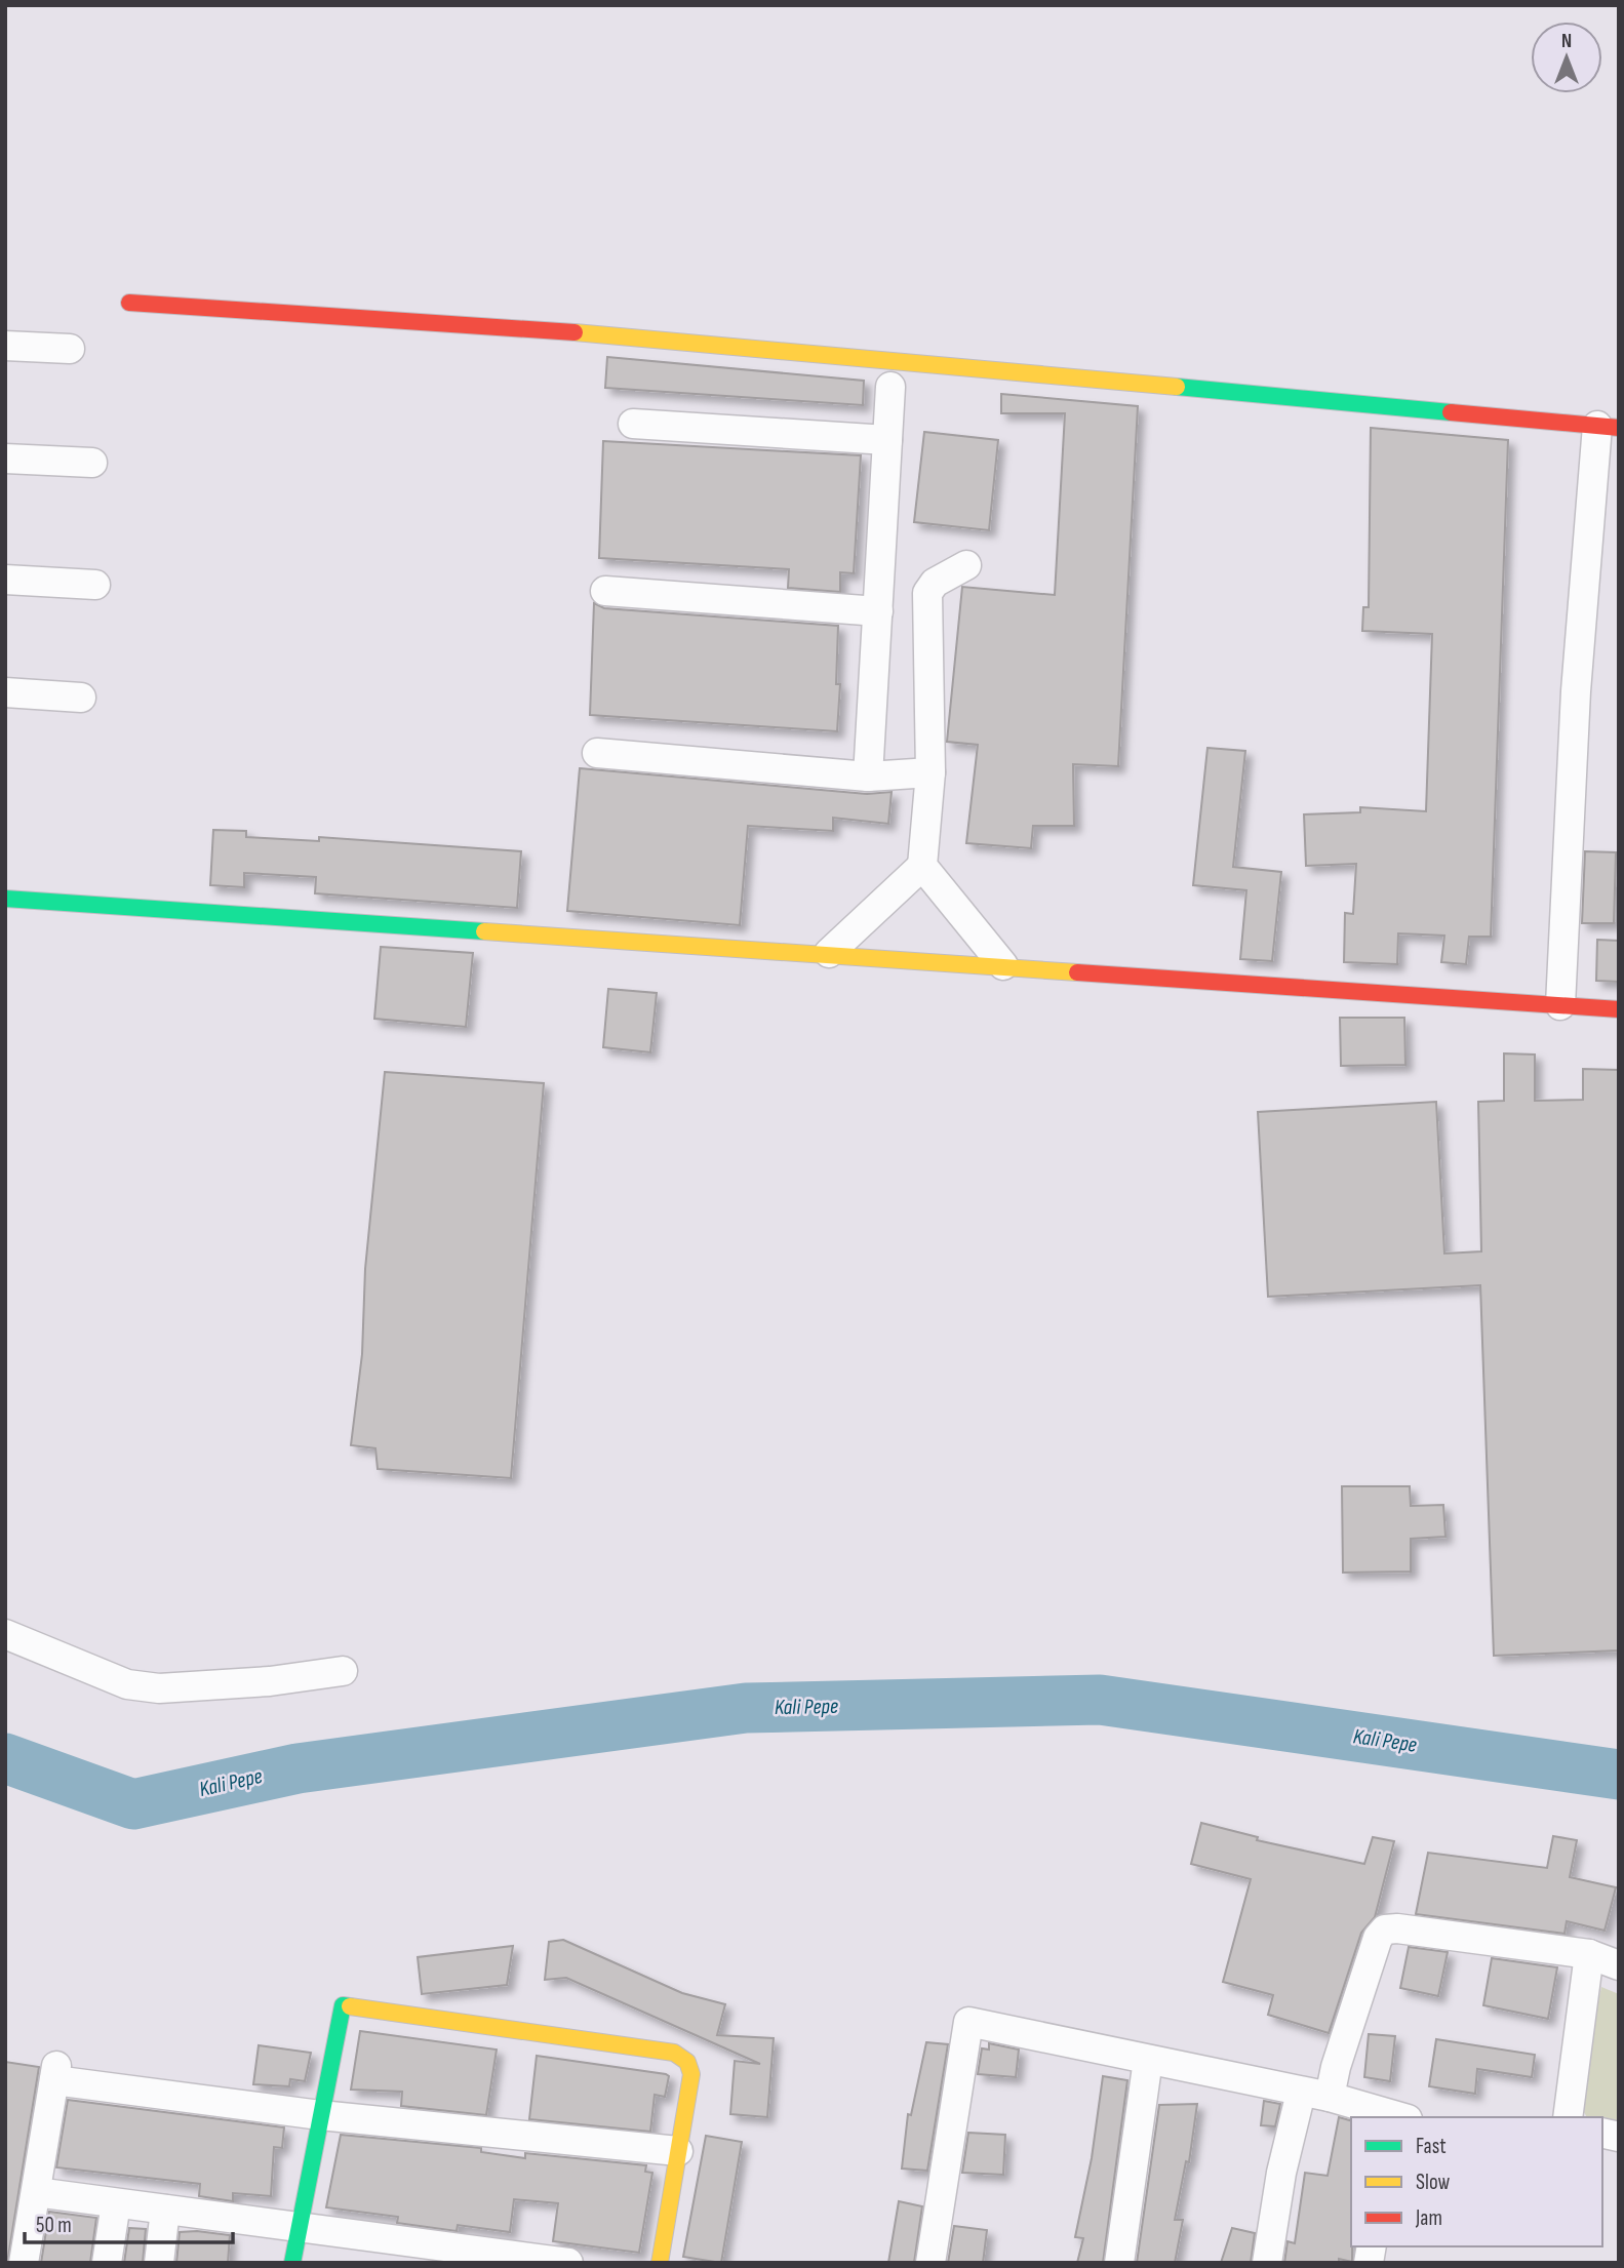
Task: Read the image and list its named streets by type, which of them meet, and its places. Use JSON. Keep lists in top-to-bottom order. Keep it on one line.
{"water":["Kali Pepe"],"legend":["Fast","Slow","Jam"],"scale_bar":"50 m","north":"top"}
